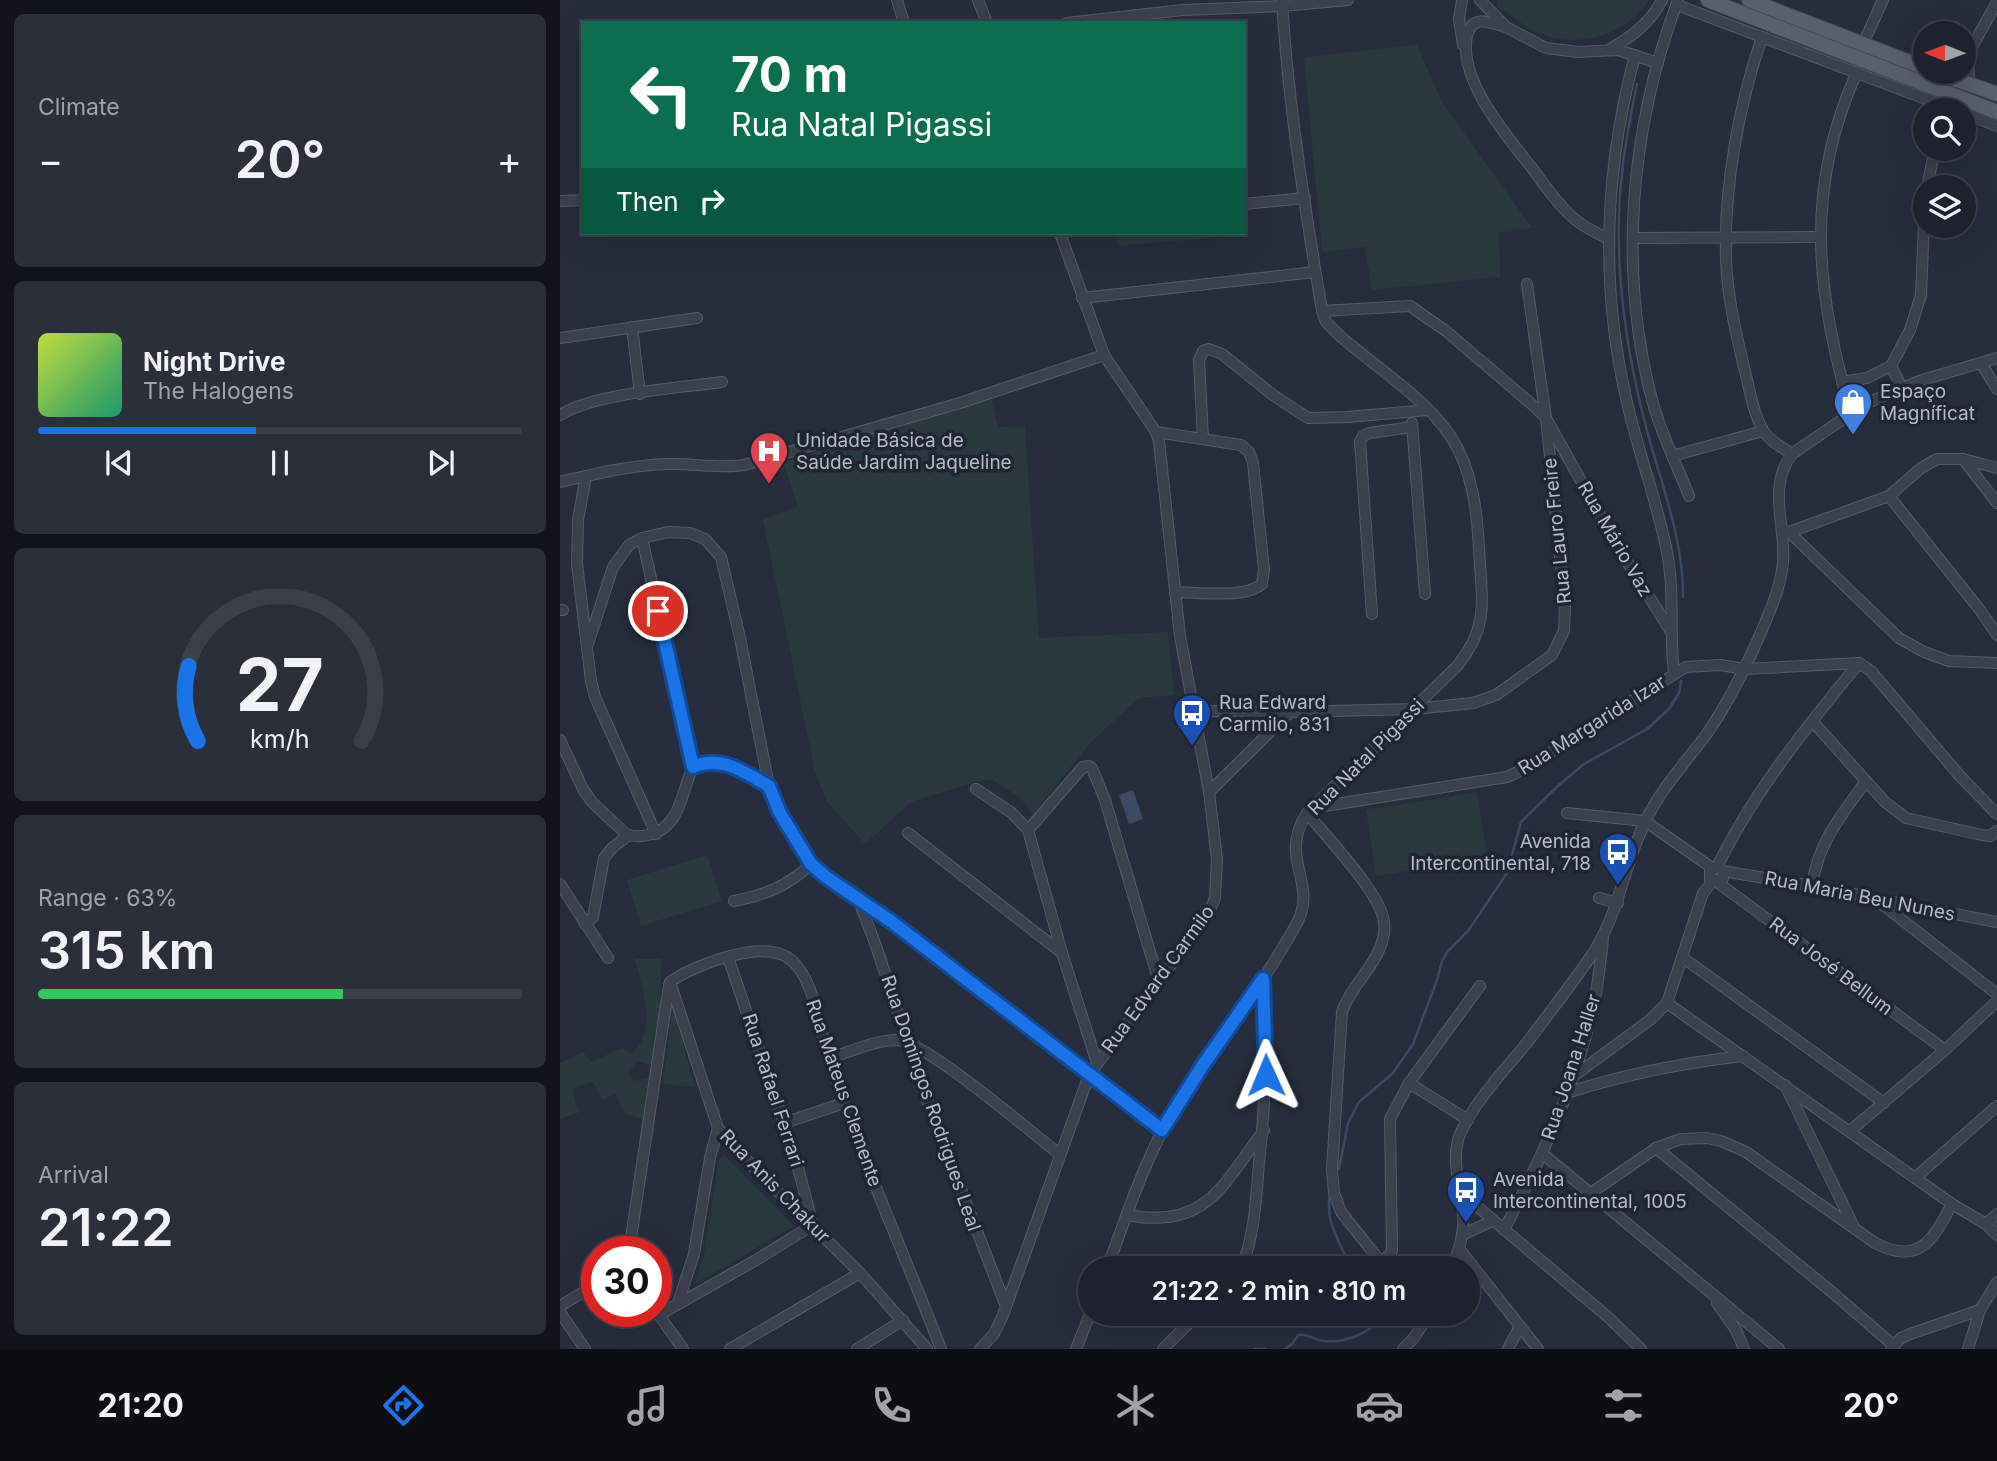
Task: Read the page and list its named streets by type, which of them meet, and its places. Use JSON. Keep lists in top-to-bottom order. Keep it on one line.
{"streets":{"street":["Rua Lauro Freire","Rua Mário Vaz","Rua Margarida Izar","Rua Natal Pigassi","Rua Maria Beu Nunes","Rua José Bellum","Rua Edvard Carmilo","Rua Joana Haller","Rua Rafael Ferrari","Rua Mateus Clemente","Rua Domingos Rodrigues Leal","Rua Anis Chakur"]},"crossings":[["Rua Lauro Freire","Rua Mário Vaz"],["Rua Lauro Freire","Rua Natal Pigassi"],["Rua Lauro Freire","Rua Edvard Carmilo"],["Rua Mário Vaz","Rua Natal Pigassi"],["Rua Margarida Izar","Rua Natal Pigassi"],["Rua Maria Beu Nunes","Rua José Bellum"],["Rua Edvard Carmilo","Rua Domingos Rodrigues Leal"],["Rua Rafael Ferrari","Rua Mateus Clemente"],["Rua Rafael Ferrari","Rua Anis Chakur"],["Rua Mateus Clemente","Rua Anis Chakur"]],"places":{"shop":["Espaço Magníficat"],"hospital":["Unidade Básica de Saúde Jardim Jaqueline"],"bus stop":["Rua Edward Carmilo, 831","Avenida Intercontinental, 718","Avenida Intercontinental, 1005"]},"north":"left","page":{"tile":["Climate",["Range · 63%","315 km"],["Arrival","21:22"]],"turn":["70 m","Rua Natal Pigassi"],"heat":["−","20°","+"],"then":"Then","song":["Night Drive","The Halogens"],"limit":"30","trip":"21:22 · 2 min · 810 m","tabs":["21:20","20°"],"gauge":["27","km/h"]}}
